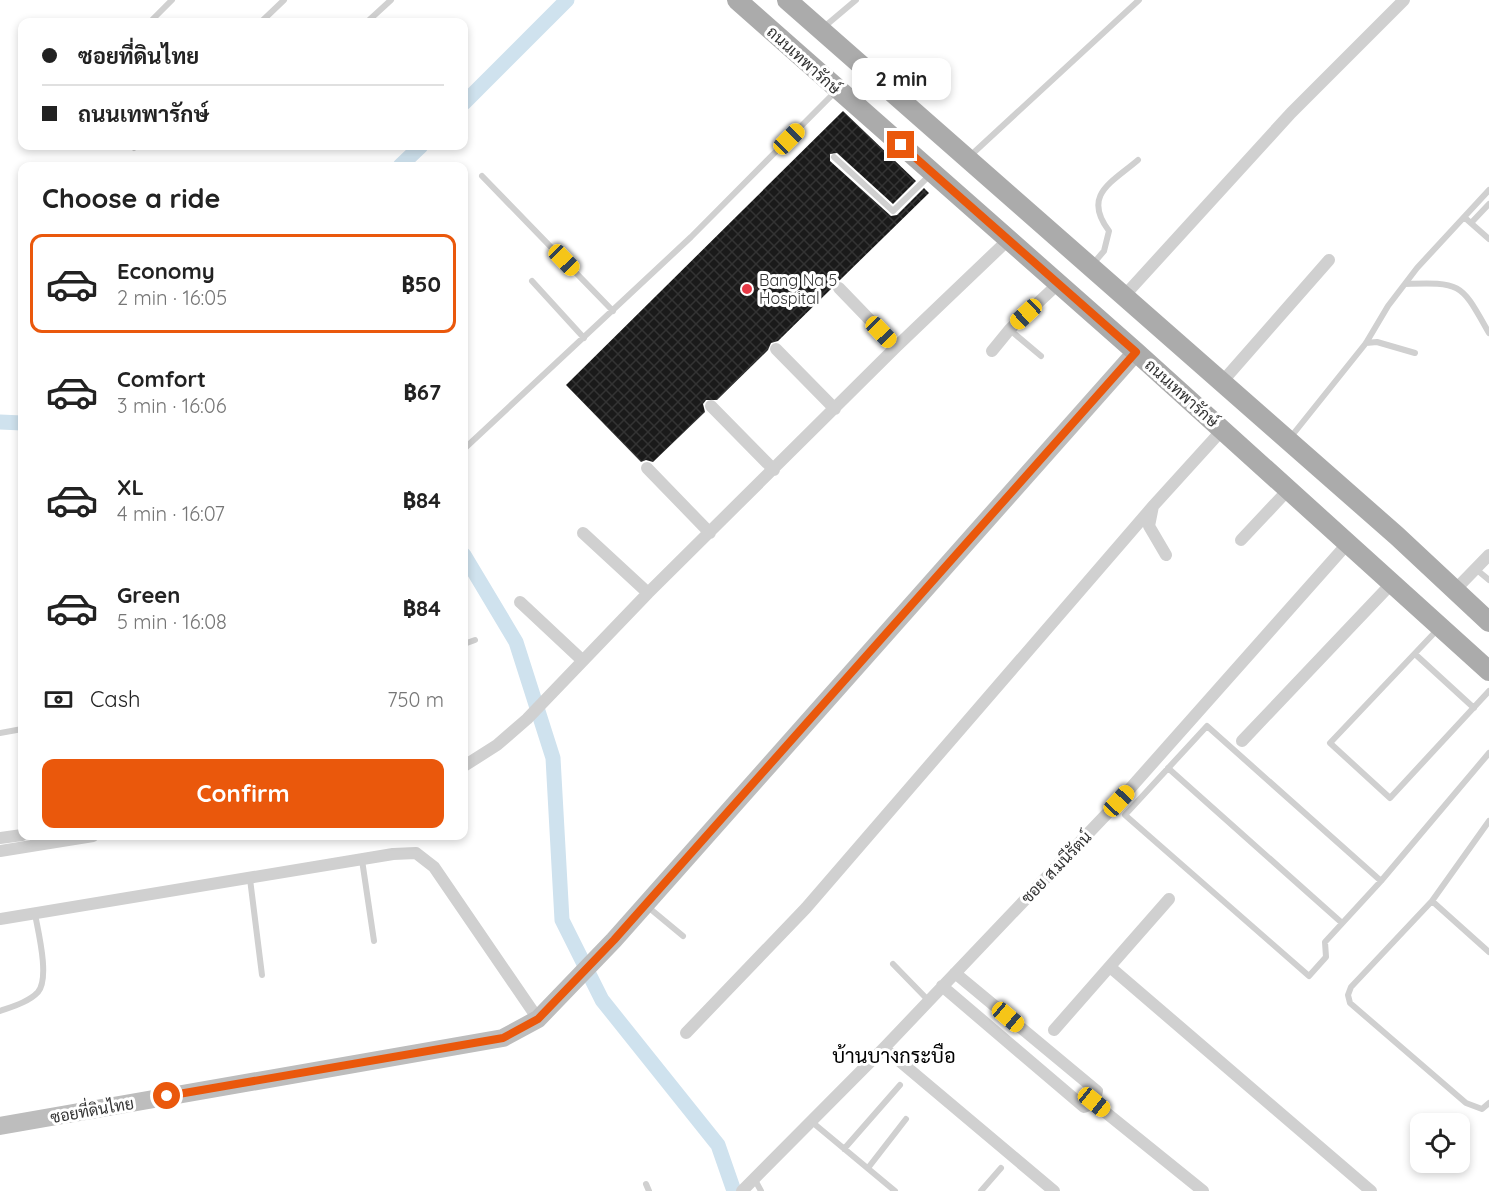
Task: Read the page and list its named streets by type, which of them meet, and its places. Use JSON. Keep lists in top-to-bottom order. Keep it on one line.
{"streets":{"main road":["ถนนเทพารักษ์"],"street":["ซอย ส.มนีรัตน์","ซอยที่ดินไทย"]},"crossings":[["ถนนเทพารักษ์","ซอย ส.มนีรัตน์"],["ถนนเทพารักษ์","ซอยที่ดินไทย"]],"districts":["บ้านบางกระบือ"],"places":["Bang Na 5 Hospital"],"page":{"banner":["ซอยที่ดินไทย","ถนนเทพารักษ์"],"bubble":"2 min","heading":"Choose a ride","list":[{"name":"Economy","note":"2 min · 16:05","value":"฿50"},{"name":"Comfort","note":"3 min · 16:06","value":"฿67"},{"name":"XL","note":"4 min · 16:07","value":"฿84"},{"name":"Green","note":"5 min · 16:08","value":"฿84"}],"pay":["Cash","750 m"],"buttons":"Confirm"}}
